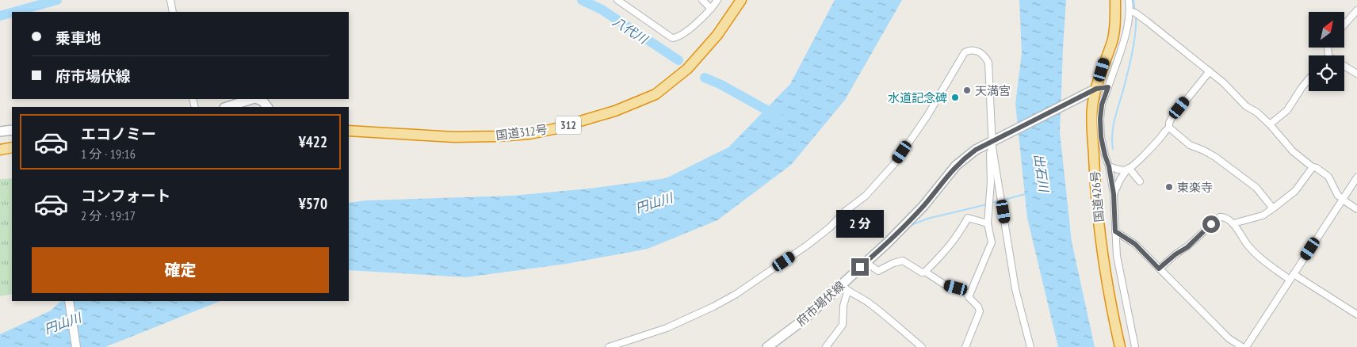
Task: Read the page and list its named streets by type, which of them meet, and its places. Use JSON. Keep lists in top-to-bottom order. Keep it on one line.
{"streets":{"highway":["312","国道312号","国道426号"],"main road":["府市場伏線"]},"crossings":[["国道426号","府市場伏線"]],"water":["八代川","出石川","円山川"],"places":["天満宮","水道記念碑","東楽寺"],"north":"top right","page":{"banner":["乗車地","府市場伏線"],"list":[{"name":"エコノミー","note":"1 分 · 19:16","value":"¥422"},{"name":"コンフォート","note":"2 分 · 19:17","value":"¥570"}],"bubble":"2 分","buttons":"確定"}}
